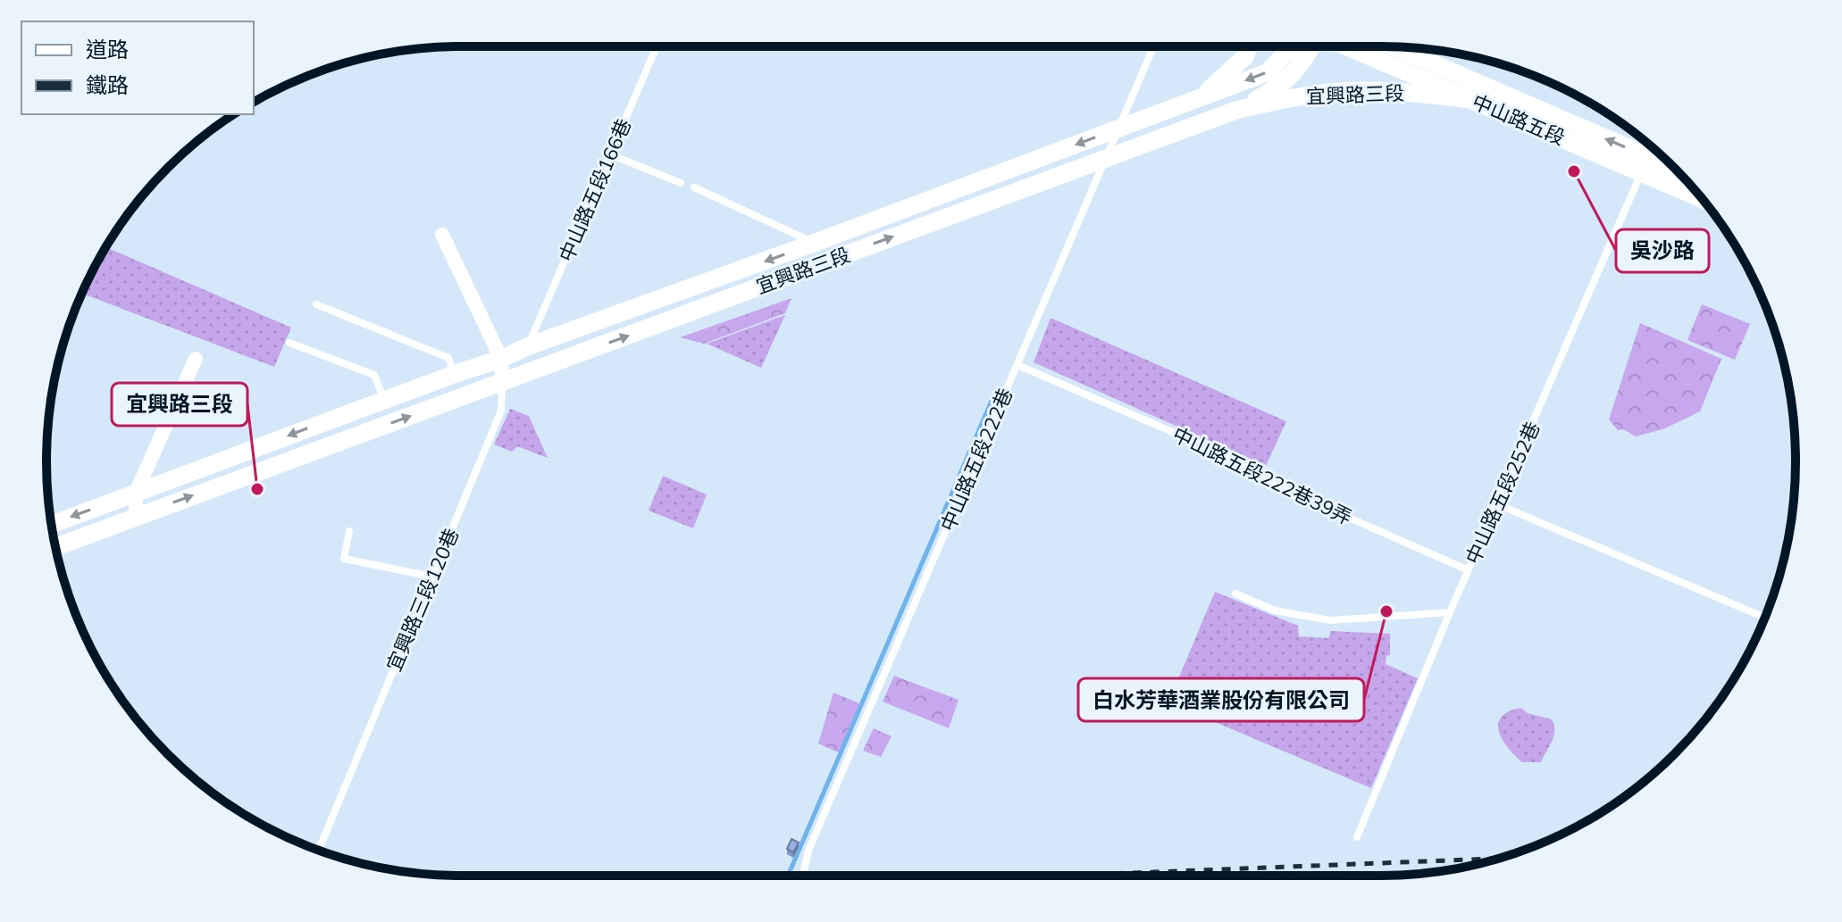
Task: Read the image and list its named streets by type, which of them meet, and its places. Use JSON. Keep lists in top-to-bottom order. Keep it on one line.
{"streets":{"street":["宜興路三段","中山路五段"],"lane":["中山路五段166巷","中山路五段222巷","中山路五段222巷39弄","中山路五段252巷","宜興路三段120巷"]},"crossings":[["宜興路三段","中山路五段"],["宜興路三段","中山路五段166巷"],["宜興路三段","中山路五段222巷"],["宜興路三段","宜興路三段120巷"],["中山路五段","中山路五段252巷"],["中山路五段166巷","宜興路三段120巷"],["中山路五段222巷","中山路五段222巷39弄"],["中山路五段222巷39弄","中山路五段252巷"]],"places":["吳沙路","宜興路三段","白水芳華酒業股份有限公司"],"legend":["道路","鐵路"]}
